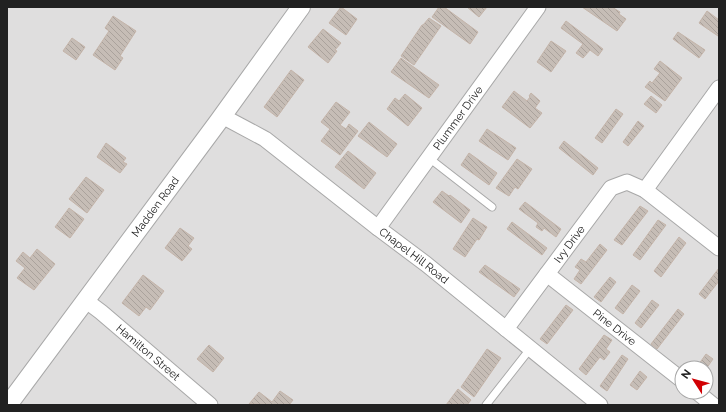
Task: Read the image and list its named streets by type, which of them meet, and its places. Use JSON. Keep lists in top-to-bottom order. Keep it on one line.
{"streets":{"street":["Plummer Drive","Madden Road","Ivy Drive","Chapel Hill Road","Pine Drive","Hamilton Street"]},"crossings":[["Plummer Drive","Chapel Hill Road"],["Madden Road","Chapel Hill Road"],["Madden Road","Hamilton Street"],["Ivy Drive","Chapel Hill Road"],["Ivy Drive","Pine Drive"]],"north":"top left"}
